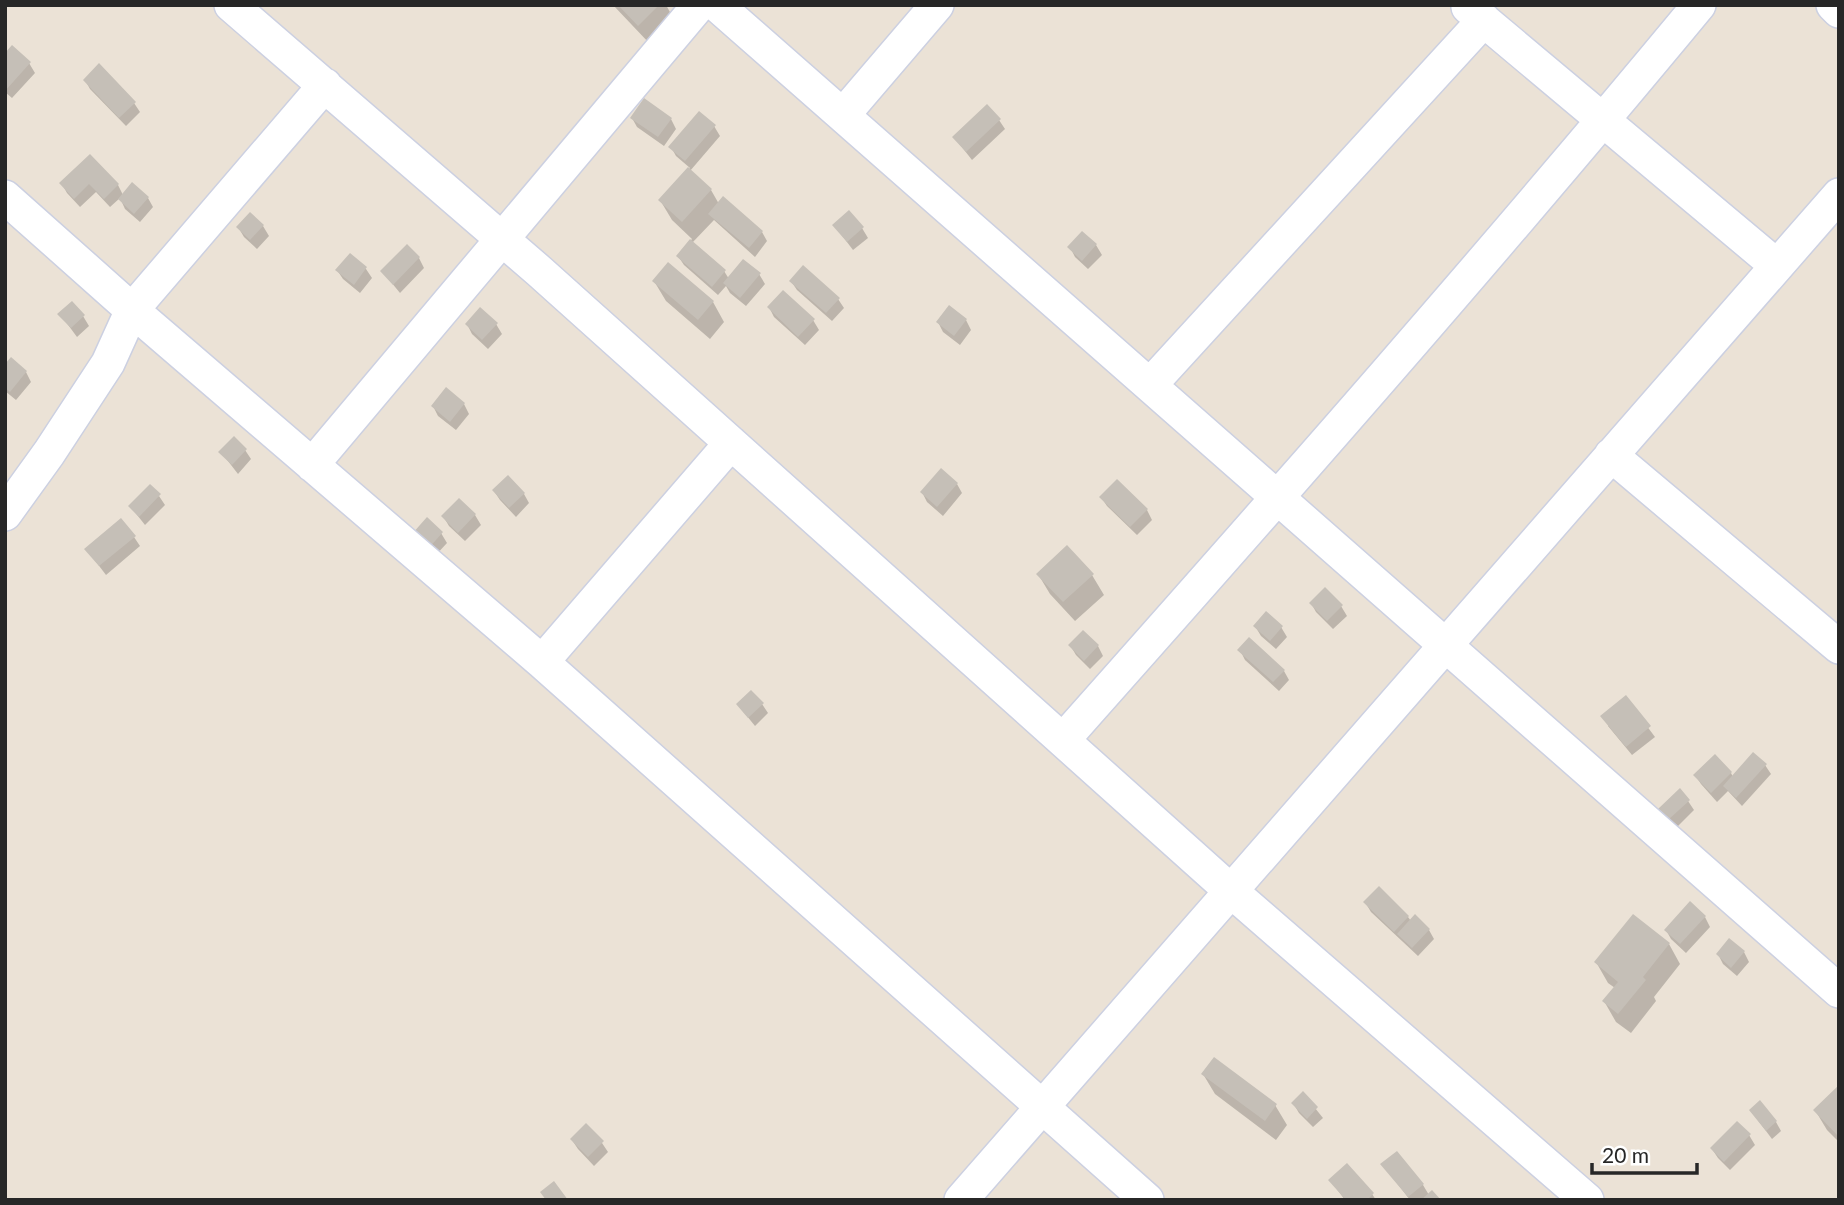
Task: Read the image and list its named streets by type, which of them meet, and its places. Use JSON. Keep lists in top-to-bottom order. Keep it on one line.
{"scale_bar":"20 m"}
